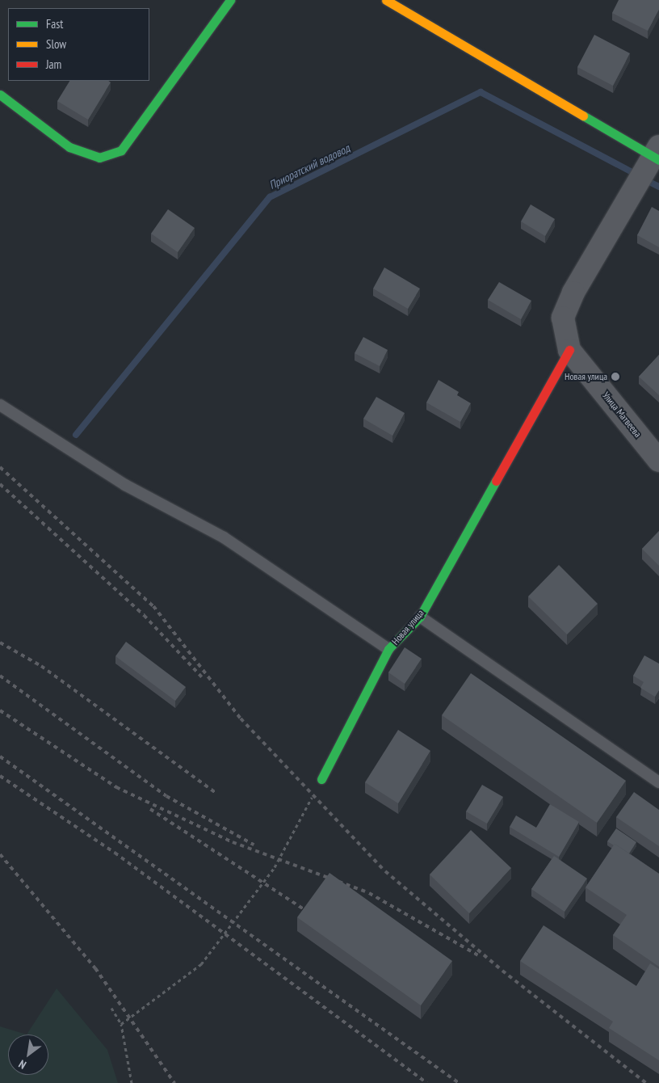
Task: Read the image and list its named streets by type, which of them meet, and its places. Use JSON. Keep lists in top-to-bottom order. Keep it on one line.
{"streets":{"street":["Улица Матвеева","Новая улица"]},"crossings":[["Улица Матвеева","Новая улица"]],"water":["Приоратский водовод"],"places":["Новая улица"],"legend":["Fast","Slow","Jam"],"north":"bottom left"}
